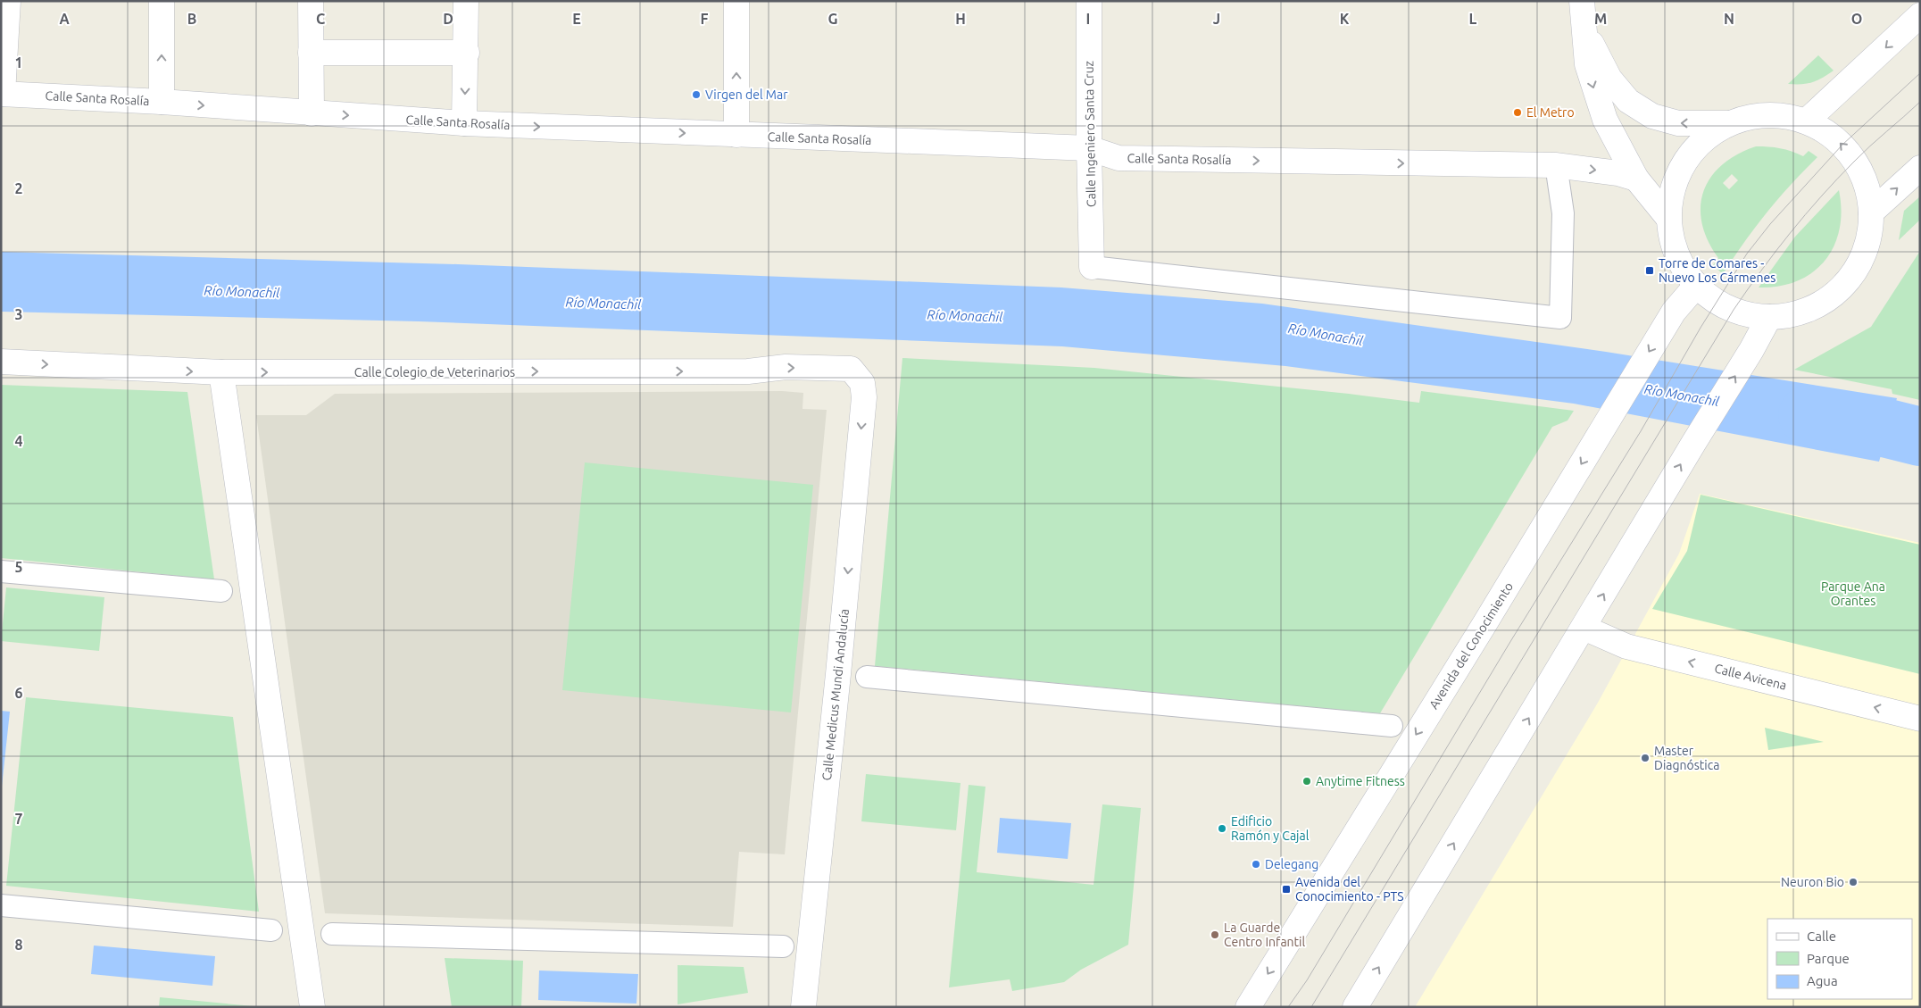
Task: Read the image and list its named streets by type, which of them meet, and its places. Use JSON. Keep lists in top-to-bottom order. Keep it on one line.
{"streets":{"street":["Calle Santa Rosalía","Calle Ingeniero Santa Cruz","Calle Colegio de Veterinarios","Avenida del Conocimiento","Calle Avicena","Calle Medicus Mundi Andalucía"]},"crossings":[["Calle Santa Rosalía","Calle Ingeniero Santa Cruz"],["Calle Colegio de Veterinarios","Calle Medicus Mundi Andalucía"]],"one_way":["Calle Santa Rosalía","Calle Colegio de Veterinarios","Calle Avicena","Calle Medicus Mundi Andalucía"],"water":["Río Monachil"],"parks":["Parque Ana Orantes"],"places":{"other":["Virgen del Mar","El Metro","Master Diagnóstica","Anytime Fitness","Edificio Ramón y Cajal","Delegang","Neuron Bio","La Guarde Centro Infantil"],"transit":["Torre de Comares - Nuevo Los Cármenes","Avenida del Conocimiento - PTS"]},"legend":["Calle","Parque","Agua"],"grid":{"columns":["A","B","C","D","E","F","G","H","I","J","K","L","M","N","O"],"rows":["1","2","3","4","5","6","7","8"]}}
